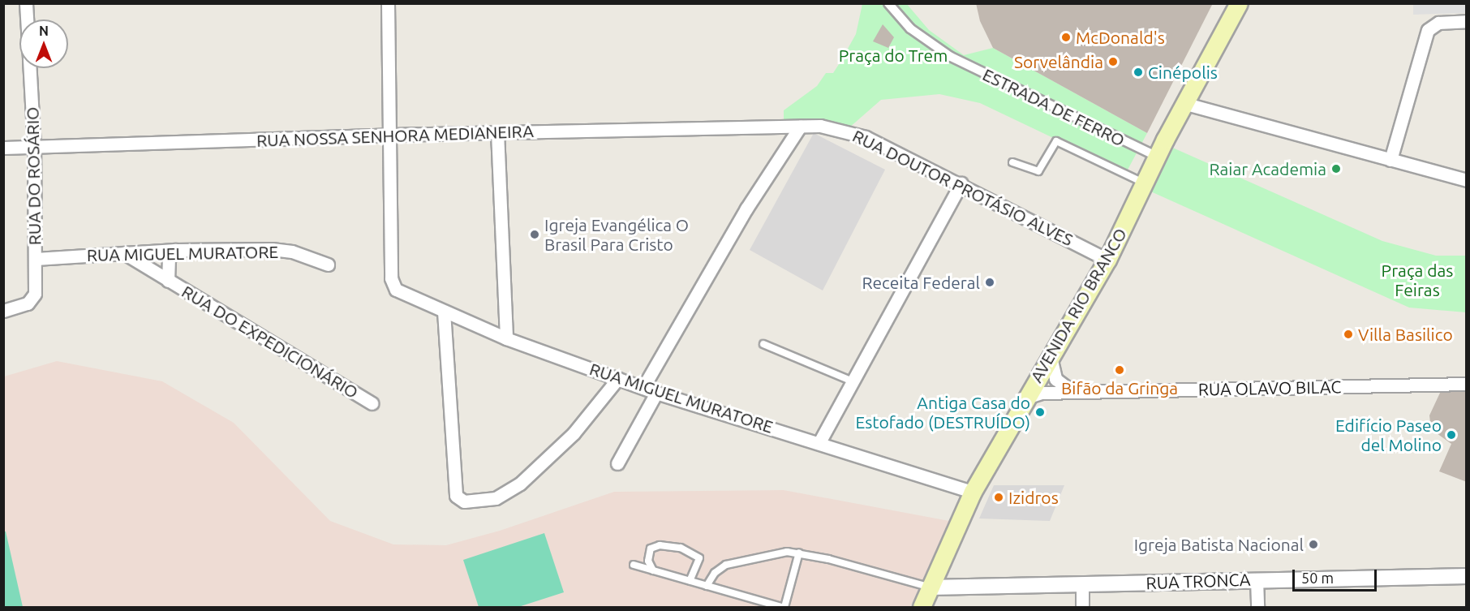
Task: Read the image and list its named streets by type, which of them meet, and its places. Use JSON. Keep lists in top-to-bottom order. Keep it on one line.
{"streets":{"main road":["AVENIDA RIO BRANCO"],"street":["ESTRADA DE FERRO","RUA NOSSA SENHORA MEDIANEIRA","RUA DO ROSÁRIO","RUA DOUTOR PROTÁSIO ALVES","RUA MIGUEL MURATORE","RUA DO EXPEDICIONÁRIO","RUA OLAVO BILAC","RUA TRONCA"]},"crossings":[["ESTRADA DE FERRO","AVENIDA RIO BRANCO"],["RUA NOSSA SENHORA MEDIANEIRA","RUA DO ROSÁRIO"],["RUA NOSSA SENHORA MEDIANEIRA","RUA DOUTOR PROTÁSIO ALVES"],["RUA NOSSA SENHORA MEDIANEIRA","RUA MIGUEL MURATORE"],["RUA DO ROSÁRIO","RUA MIGUEL MURATORE"],["RUA DOUTOR PROTÁSIO ALVES","AVENIDA RIO BRANCO"],["RUA MIGUEL MURATORE","AVENIDA RIO BRANCO"],["RUA MIGUEL MURATORE","RUA DO EXPEDICIONÁRIO"],["AVENIDA RIO BRANCO","RUA OLAVO BILAC"],["AVENIDA RIO BRANCO","RUA TRONCA"]],"parks":["Praça do Trem","Praça das Feiras"],"places":["McDonald's","Sorvelândia","Cinépolis","Raiar Academia","Igreja Evangélica O Brasil Para Cristo","Receita Federal","Villa Basilico","Bifão da Gringa","Antiga Casa do Estofado (DESTRUÍDO)","Edifício Paseo del Molino","Izidros","Igreja Batista Nacional"],"scale_bar":"50 m","north":"top"}
